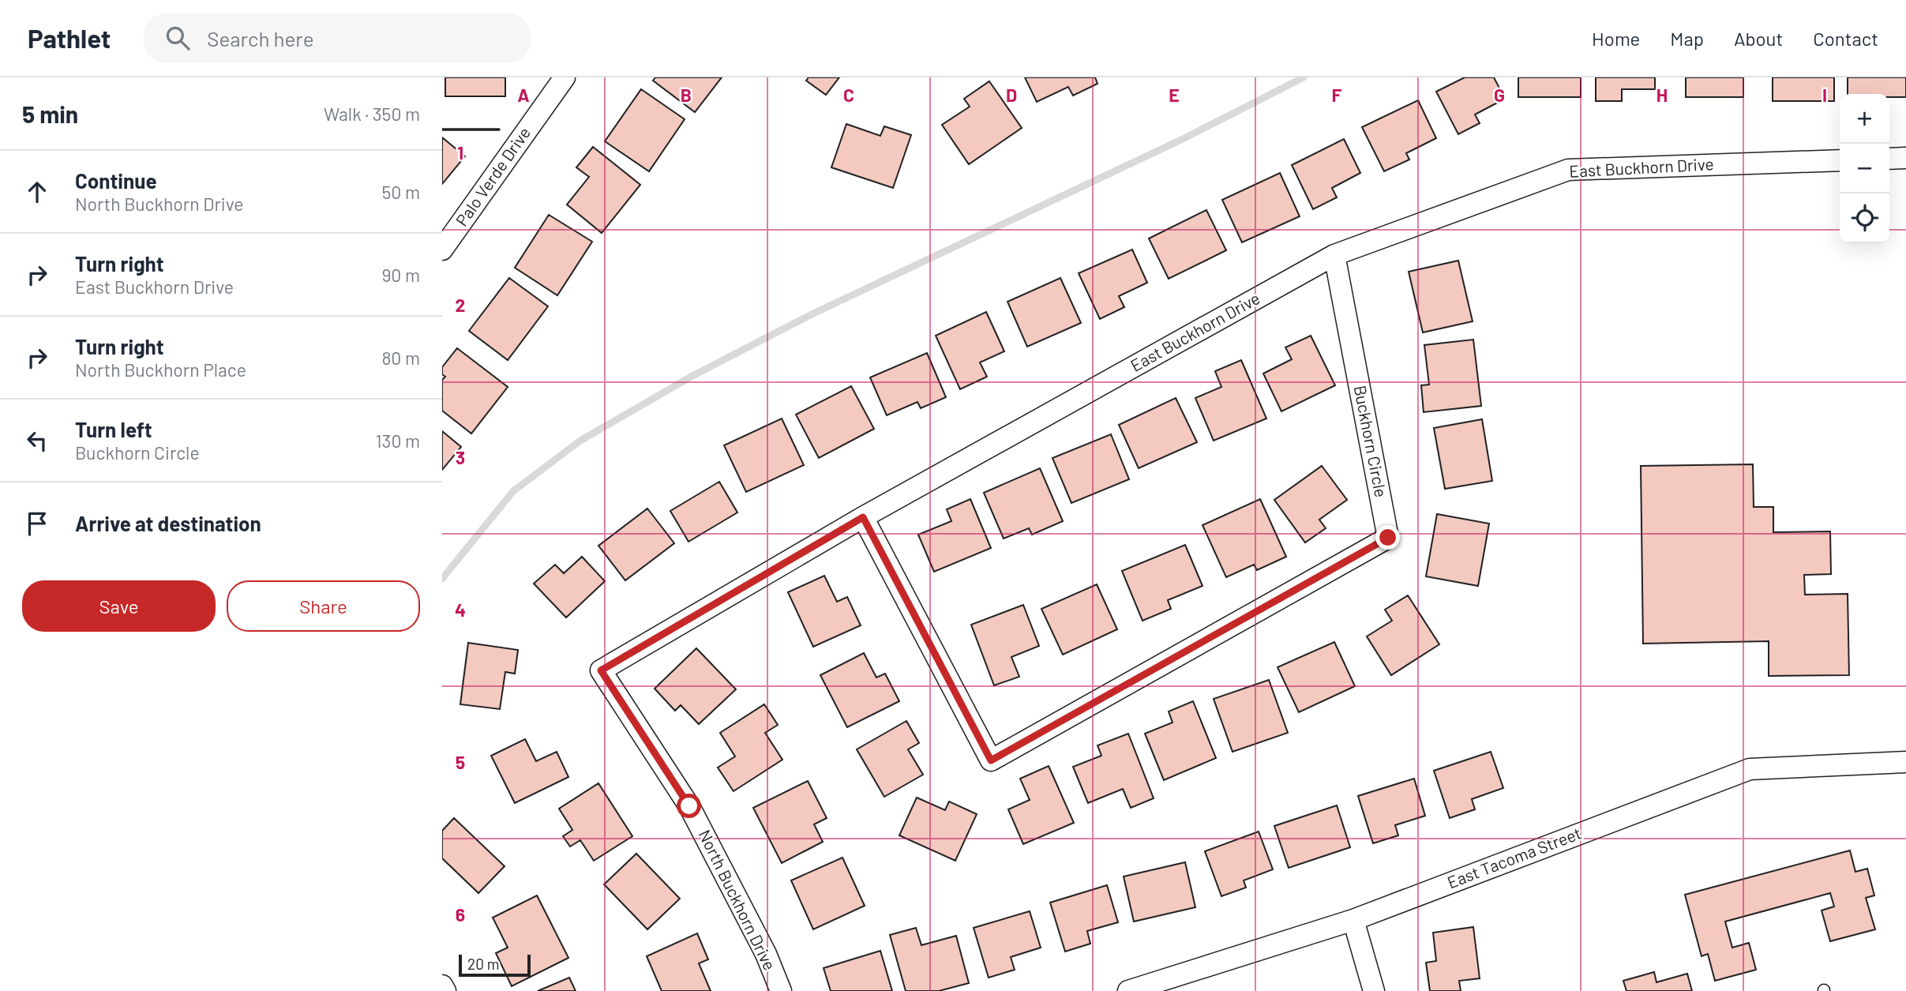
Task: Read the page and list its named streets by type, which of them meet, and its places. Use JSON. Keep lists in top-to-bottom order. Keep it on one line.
{"streets":{"street":["East Buckhorn Drive","Palo Verde Drive","Buckhorn Circle","East Tacoma Street","North Buckhorn Drive"]},"crossings":[["East Buckhorn Drive","Buckhorn Circle"],["East Buckhorn Drive","North Buckhorn Drive"]],"scale_bar":"20 m","page":{"header":"Pathlet","search":"Search here","nav":["Home","Map","About","Contact"],"heading":["5 min","Walk · 350 m"],"map_buttons":["+","−"],"list":[["Continue","North Buckhorn Drive","50 m"],["Turn right","East Buckhorn Drive","90 m"],["Turn right","North Buckhorn Place","80 m"],["Turn left","Buckhorn Circle","130 m"],"Arrive at destination"],"buttons":["Save","Share"],"scale":"20 m"},"grid":{"columns":["A","B","C","D","E","F","G","H","I"],"rows":["1","2","3","4","5","6"]}}
